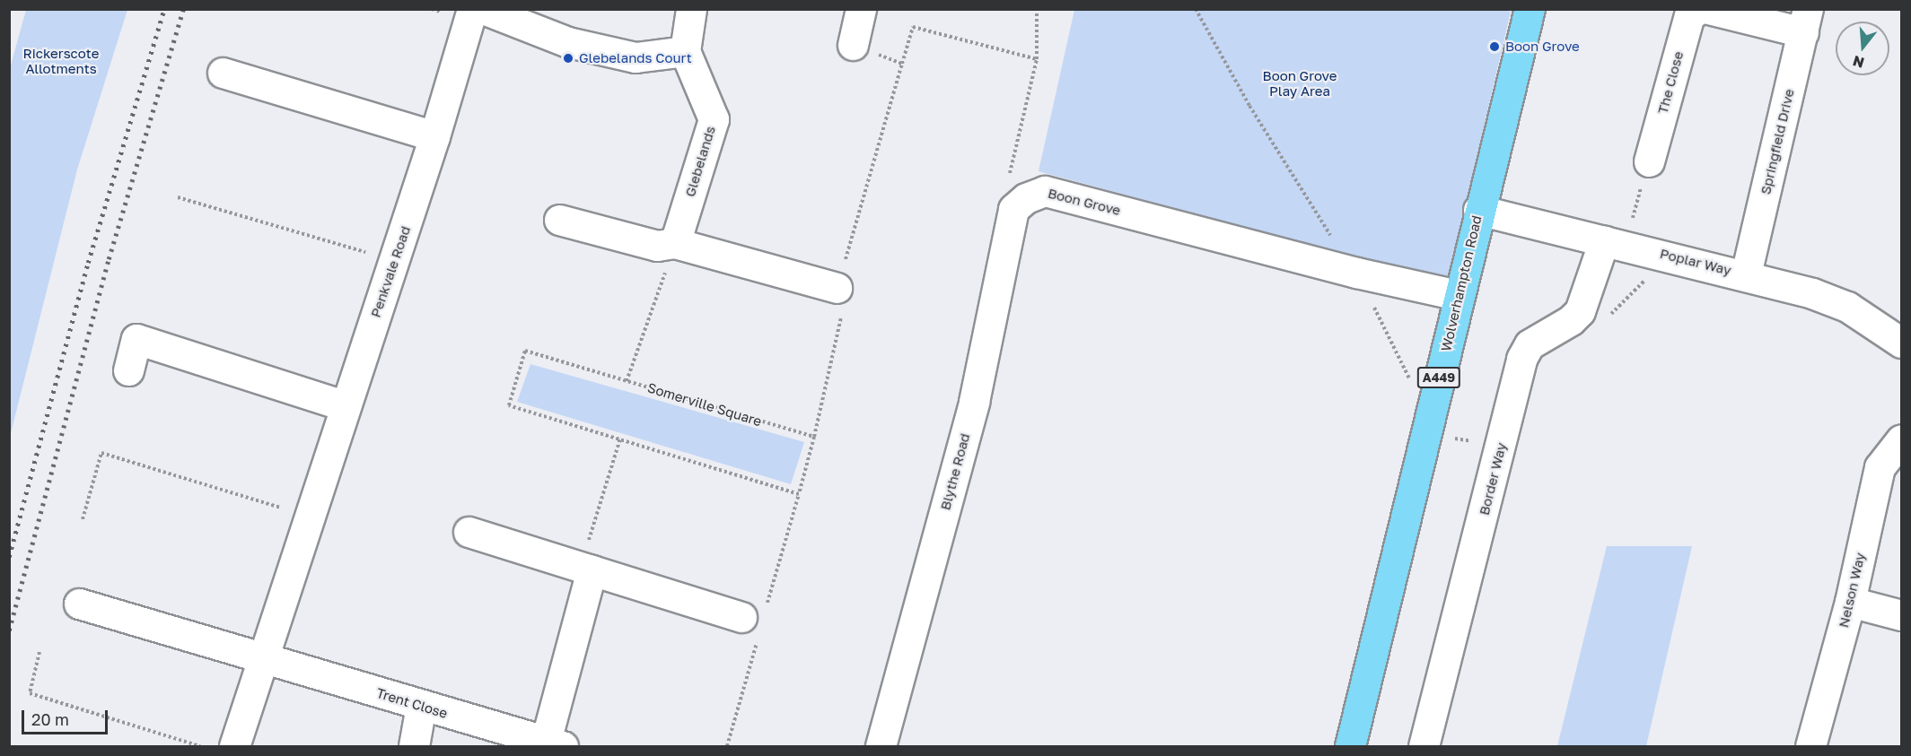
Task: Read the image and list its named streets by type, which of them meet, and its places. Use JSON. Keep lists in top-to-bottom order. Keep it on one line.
{"streets":{"highway":["Wolverhampton Road","A449"],"street":["The Close","Springfield Drive","Glebelands","Boon Grove","Poplar Way","Penkvale Road","Blythe Road","Border Way","Nelson Way","Trent Close"],"path":["Somerville Square"]},"crossings":[["Springfield Drive","Poplar Way"],["Boon Grove","Wolverhampton Road"],["Boon Grove","Blythe Road"],["Poplar Way","Wolverhampton Road"],["Poplar Way","Border Way"],["Penkvale Road","Trent Close"]],"parks":["Rickerscote Allotments","Boon Grove Play Area"],"places":["Boon Grove","Glebelands Court"],"scale_bar":"20 m","north":"bottom"}
